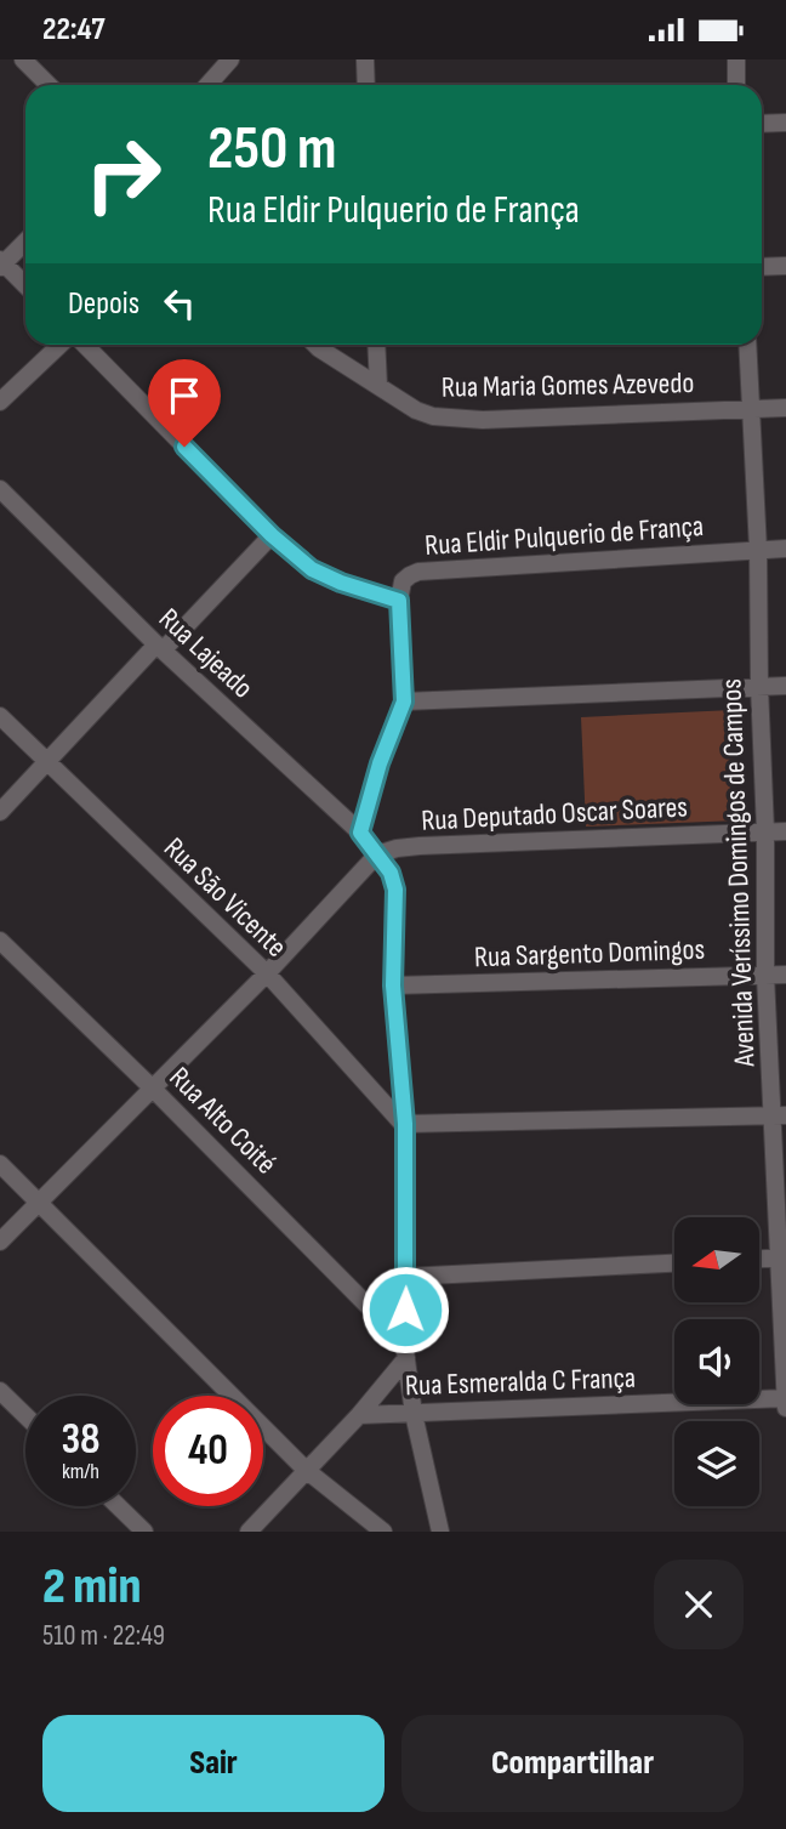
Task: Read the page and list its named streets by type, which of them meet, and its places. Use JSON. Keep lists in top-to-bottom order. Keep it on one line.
{"streets":{"street":["Rua Maria Gomes Azevedo","Rua Eldir Pulquerio de França","Rua Lajeado","Rua Deputado Oscar Soares","Avenida Veríssimo Domingos de Campos","Rua São Vicente","Rua Sargento Domingos","Rua Alto Coité","Rua Esmeralda C França"]},"crossings":[["Rua Maria Gomes Azevedo","Avenida Veríssimo Domingos de Campos"],["Rua Eldir Pulquerio de França","Avenida Veríssimo Domingos de Campos"],["Rua Lajeado","Rua Deputado Oscar Soares"],["Rua Lajeado","Rua São Vicente"],["Rua Lajeado","Rua Sargento Domingos"],["Rua Lajeado","Rua Alto Coité"],["Rua Lajeado","Rua Esmeralda C França"],["Rua Deputado Oscar Soares","Avenida Veríssimo Domingos de Campos"],["Avenida Veríssimo Domingos de Campos","Rua Sargento Domingos"],["Avenida Veríssimo Domingos de Campos","Rua Esmeralda C França"]],"north":"left","page":{"status":"22:47","turn":["250 m","Rua Eldir Pulquerio de França"],"then":"Depois","speed":"38 km/h","limit":"40","heading":["2 min","510 m · 22:49"],"buttons":["Sair","Compartilhar"]}}
